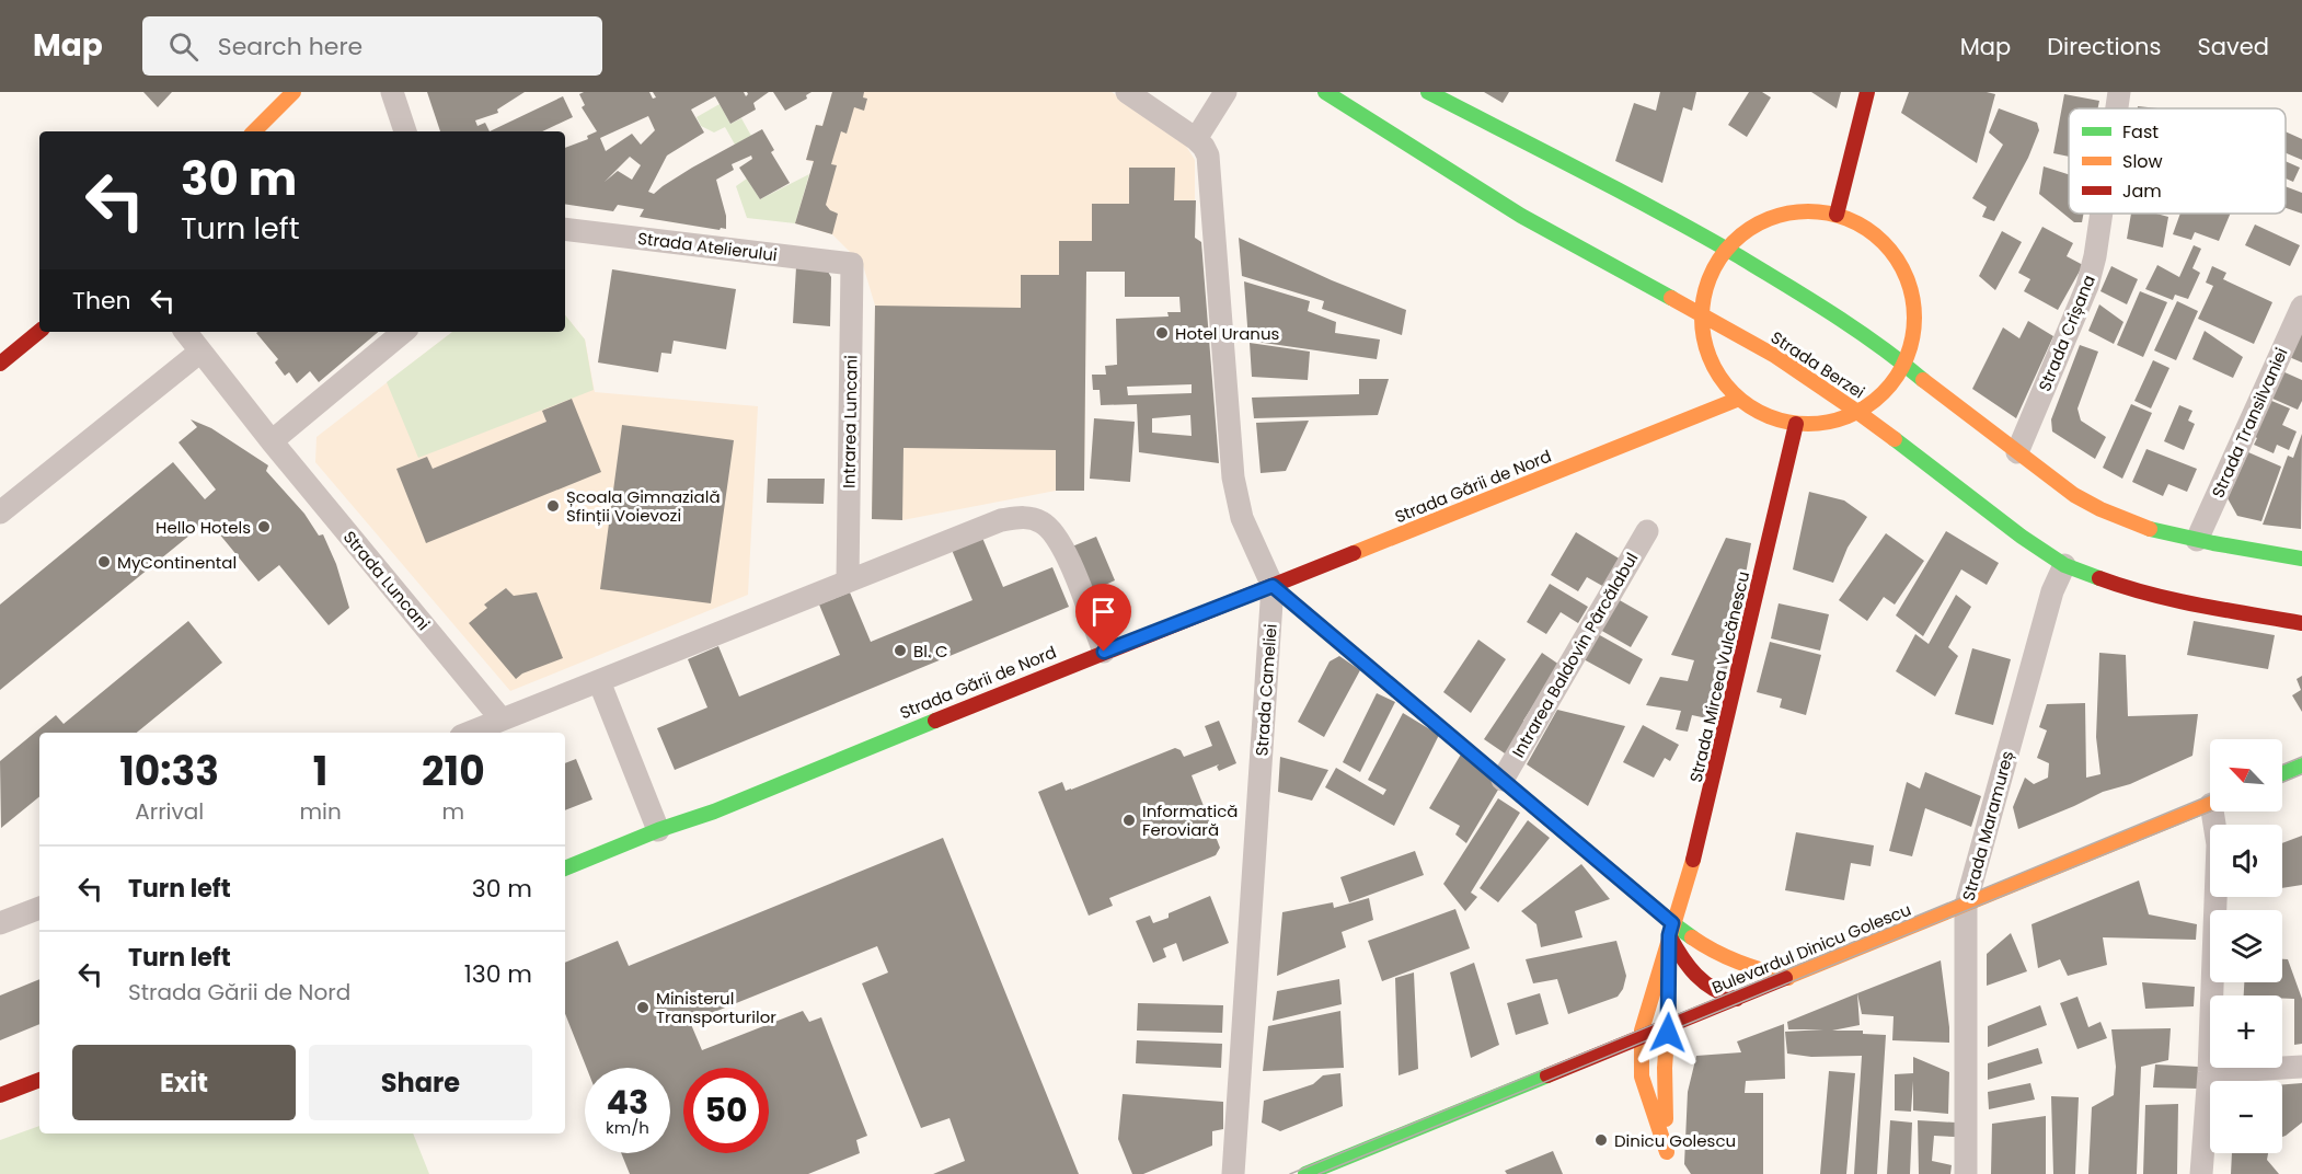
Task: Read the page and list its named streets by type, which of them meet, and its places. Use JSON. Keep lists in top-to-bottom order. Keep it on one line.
{"streets":{"main road":["Strada Berzei","Strada Gării de Nord","Strada Mircea Vulcănescu","Bulevardul Dinicu Golescu"],"street":["Strada Atelierului","Strada Crișana","Intrarea Luncani","Strada Transilvaniei","Strada Luncani","Intrarea Baldovin Pârcălabul","Strada Cameliei","Strada Maramureș"]},"crossings":[["Strada Atelierului","Intrarea Luncani"],["Strada Berzei","Strada Maramureș"],["Strada Gării de Nord","Strada Cameliei"],["Strada Mircea Vulcănescu","Bulevardul Dinicu Golescu"],["Strada Maramureș","Bulevardul Dinicu Golescu"]],"places":["Hotel Uranus","Școala Gimnazială Sfinții Voievozi","Hello Hotels","MyContinental","Bl. C","Informatică Feroviară","Ministerul Transporturilor","Dinicu Golescu"],"legend":["Fast","Slow","Jam"],"north":"top left","page":{"header":"Map","search":"Search here","nav":["Map","Directions","Saved"],"turn":["30 m","Turn left"],"then":"Then","eta":["10:33","Arrival","1","min","210","m"],"map_buttons":["+","−"],"list":[{"name":"Turn left","value":"30 m"},{"name":"Turn left","note":"Strada Gării de Nord","value":"130 m"}],"buttons":["Exit","Share"],"speed":"43 km/h","limit":"50"}}
